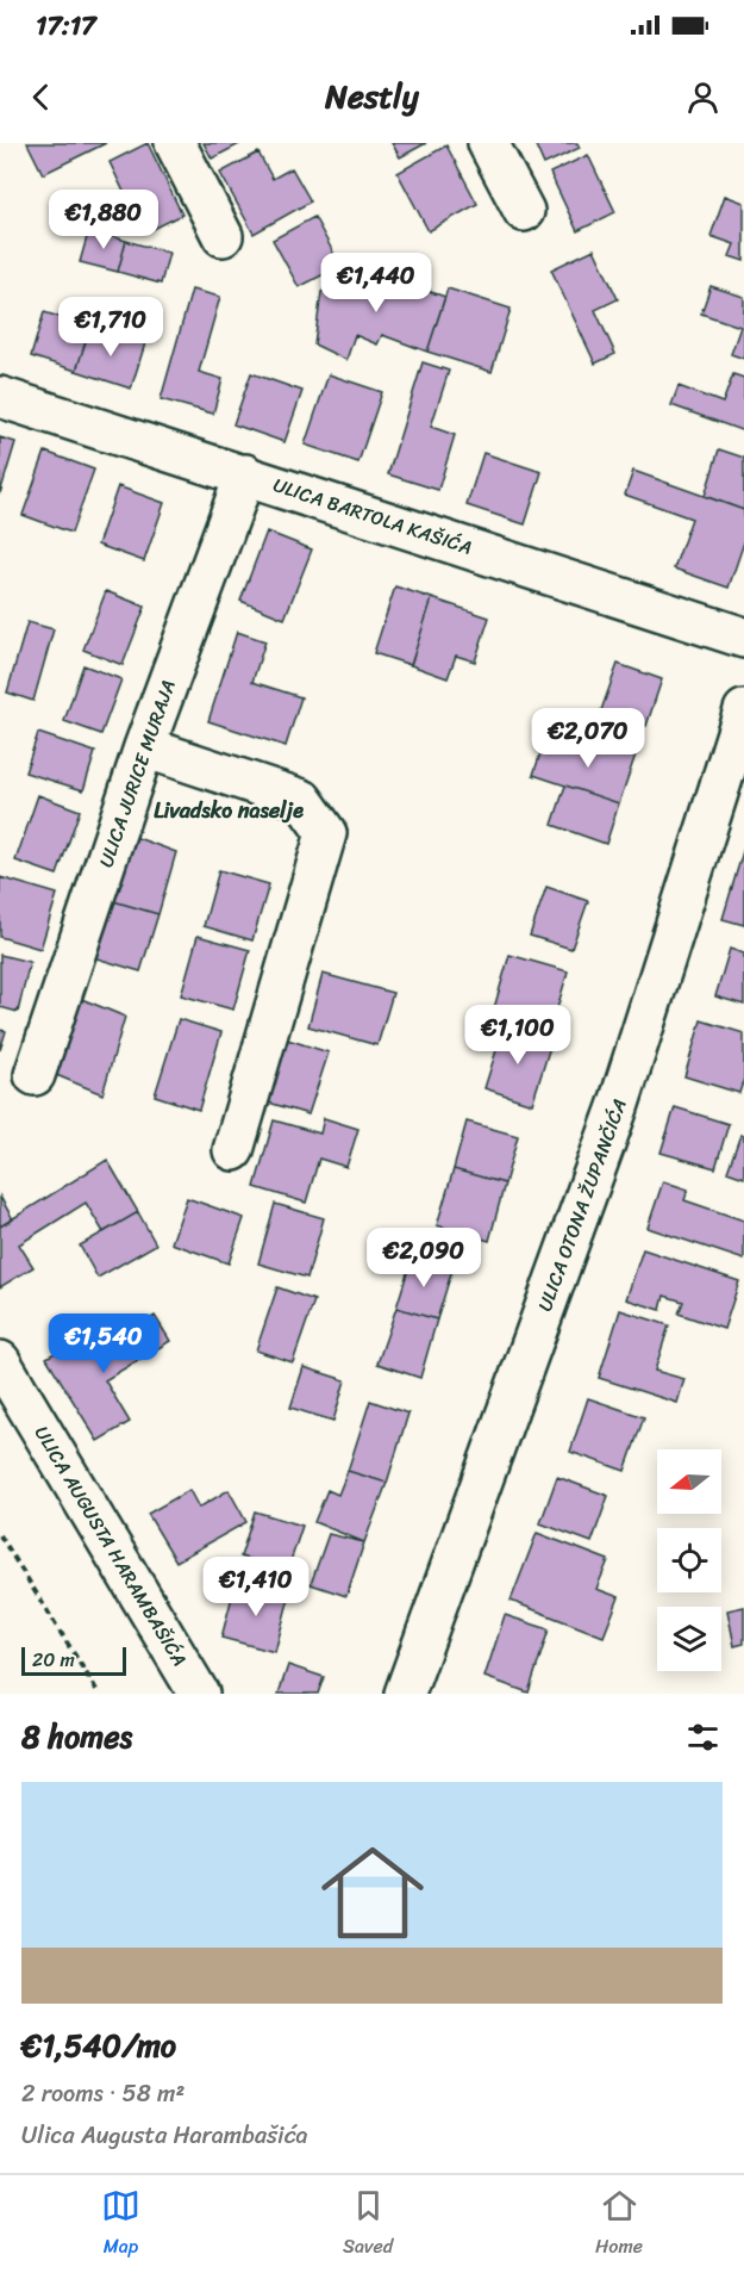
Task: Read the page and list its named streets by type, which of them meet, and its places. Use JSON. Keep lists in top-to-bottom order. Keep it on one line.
{"streets":{"street":["ULICA BARTOLA KAŠIĆA","ULICA JURICE MURAJA","ULICA OTONA ŽUPANČIĆA","ULICA AUGUSTA HARAMBAŠIĆA"]},"crossings":[["ULICA BARTOLA KAŠIĆA","ULICA JURICE MURAJA"]],"districts":["Livadsko naselje"],"scale_bar":"20 m","north":"left","page":{"status":"17:17","header":"Nestly","price":["€1,880","€1,440","€1,710","€2,070","€1,100","€2,090","€1,540","€1,410"],"scale":"20 m","heading":"8 homes","list":[{"name":"€1,540/mo","note":"2 rooms · 58 m² · Ulica Augusta Harambašića"}],"tabs":["Map","Saved","Home"]}}
